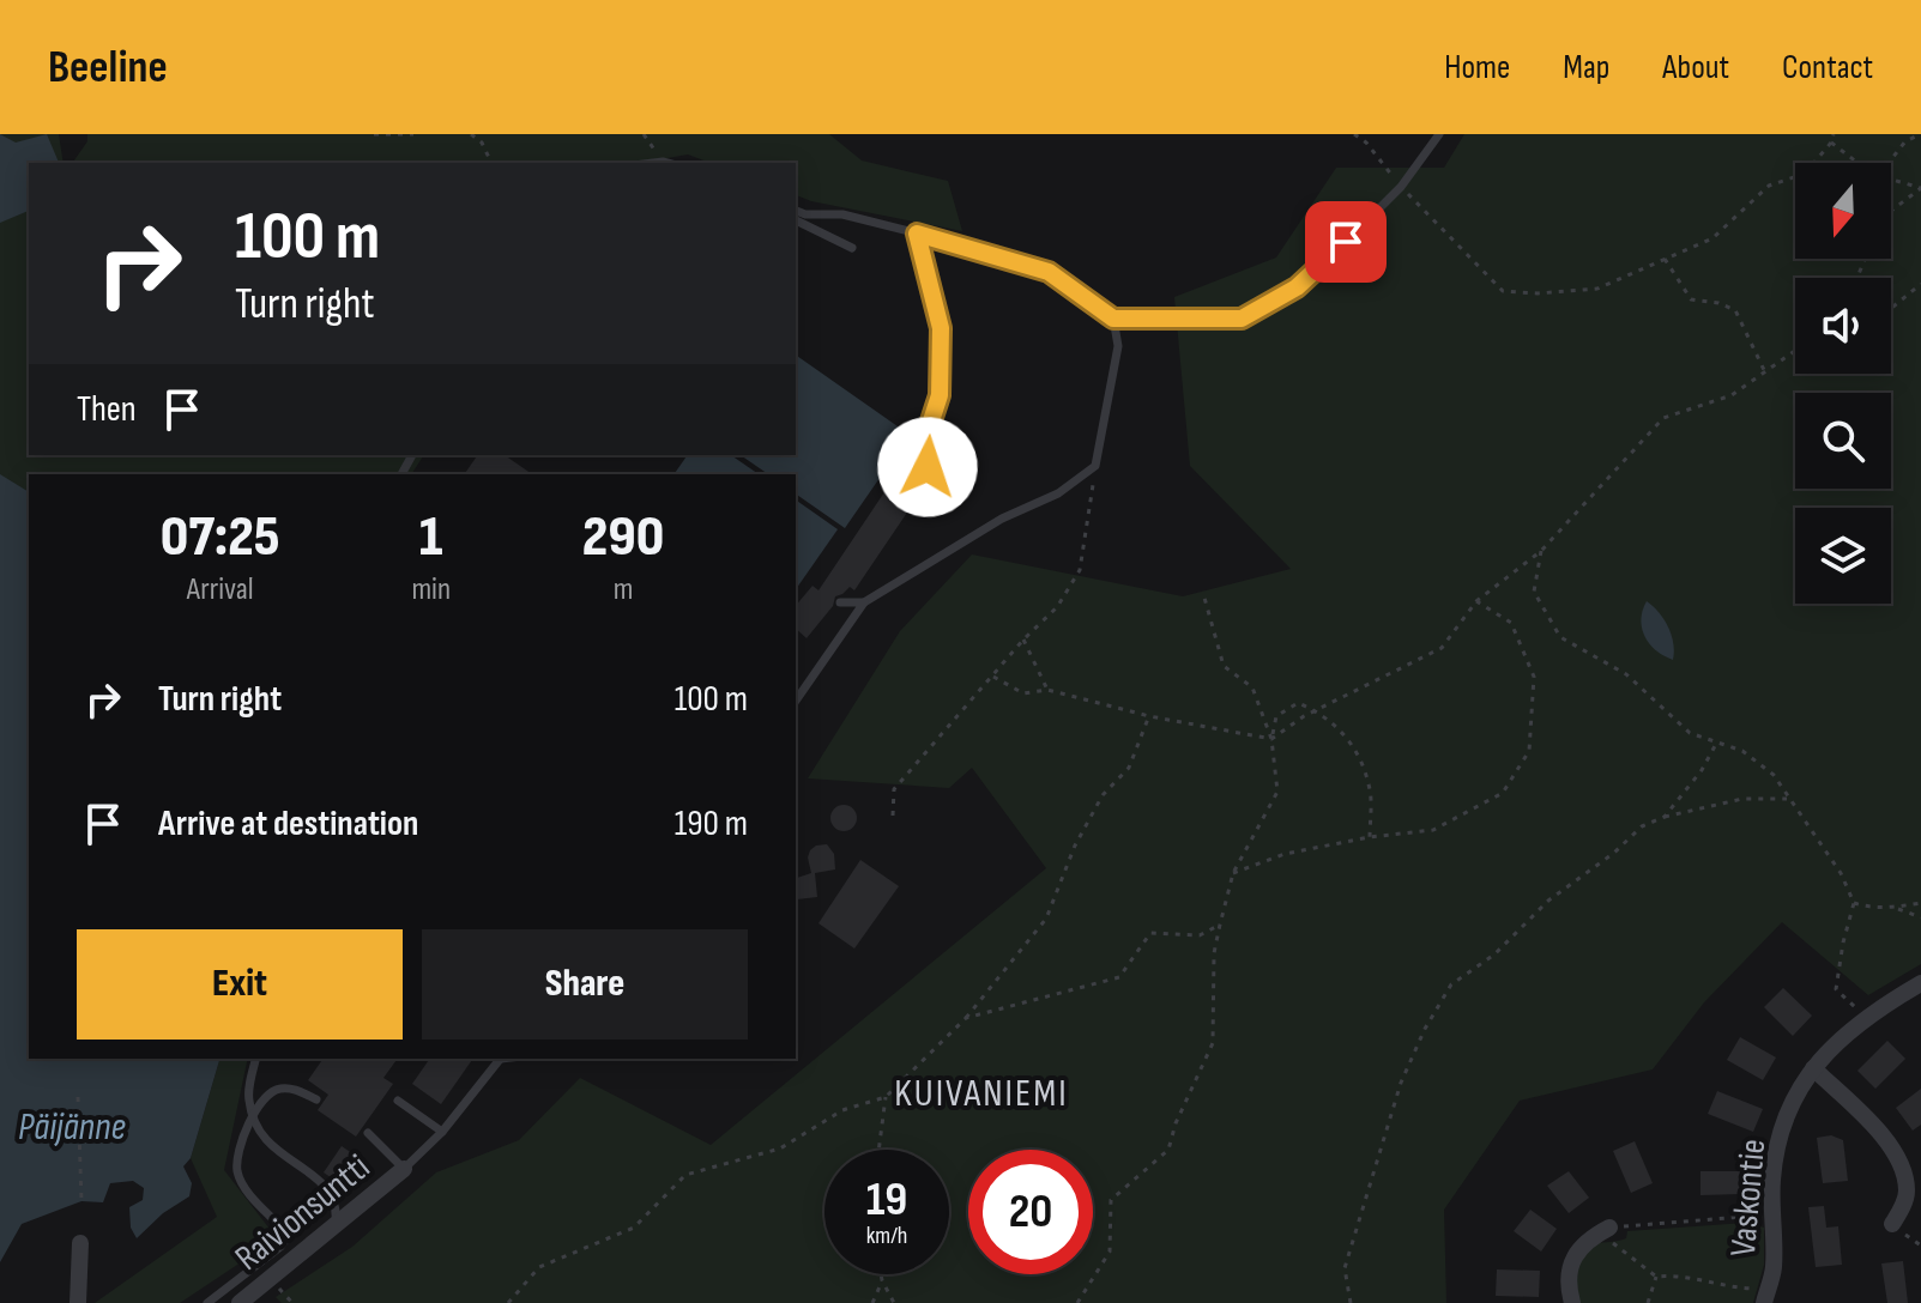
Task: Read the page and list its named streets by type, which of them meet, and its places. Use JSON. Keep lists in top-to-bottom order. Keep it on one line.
{"streets":{"street":["Vaskontie","Raivionsuntti"]},"districts":["KUIVANIEMI"],"water":["Päijänne"],"north":"bottom","page":{"header":"Beeline","nav":["Home","Map","About","Contact"],"turn":["100 m","Turn right"],"then":"Then","eta":["07:25","Arrival","1","min","290","m"],"list":[{"name":"Turn right","value":"100 m"},{"name":"Arrive at destination","value":"190 m"}],"buttons":["Exit","Share"],"speed":"19 km/h","limit":"20"}}
